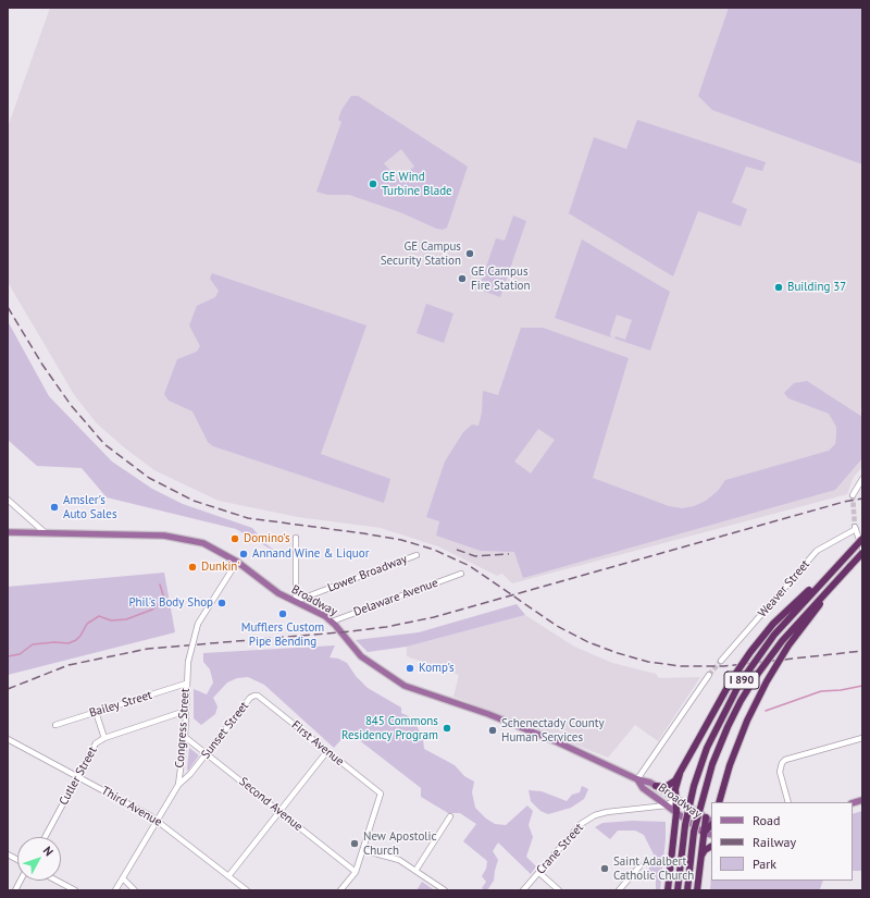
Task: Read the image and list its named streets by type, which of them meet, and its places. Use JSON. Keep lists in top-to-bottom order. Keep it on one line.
{"streets":{"highway":["I 890"],"main road":["Broadway"],"street":["Lower Broadway","Weaver Street","Delaware Avenue","Bailey Street","Congress Street","Sunset Street","First Avenue","Cutler Street","Second Avenue","Third Avenue","Crane Street"]},"crossings":[["Lower Broadway","Broadway"],["Delaware Avenue","Broadway"],["Broadway","Congress Street"],["Broadway","Crane Street"],["Bailey Street","Congress Street"],["Congress Street","Sunset Street"],["Congress Street","Cutler Street"],["Congress Street","Second Avenue"],["Congress Street","Third Avenue"],["Sunset Street","First Avenue"],["Sunset Street","Second Avenue"],["Cutler Street","Third Avenue"]],"places":["GE Wind Turbine Blade","GE Campus Security Station","GE Campus Fire Station","Building 37","Amsler's Auto Sales","Domino's","Annand Wine & Liquor","Dunkin'","Phil's Body Shop","Mufflers Custom Pipe Bending","Komp's","845 Commons Residency Program","Schenectady County Human Services","New Apostolic Church","Saint Adalbert Catholic Church"],"legend":["Road","Railway","Park"],"north":"top right"}
